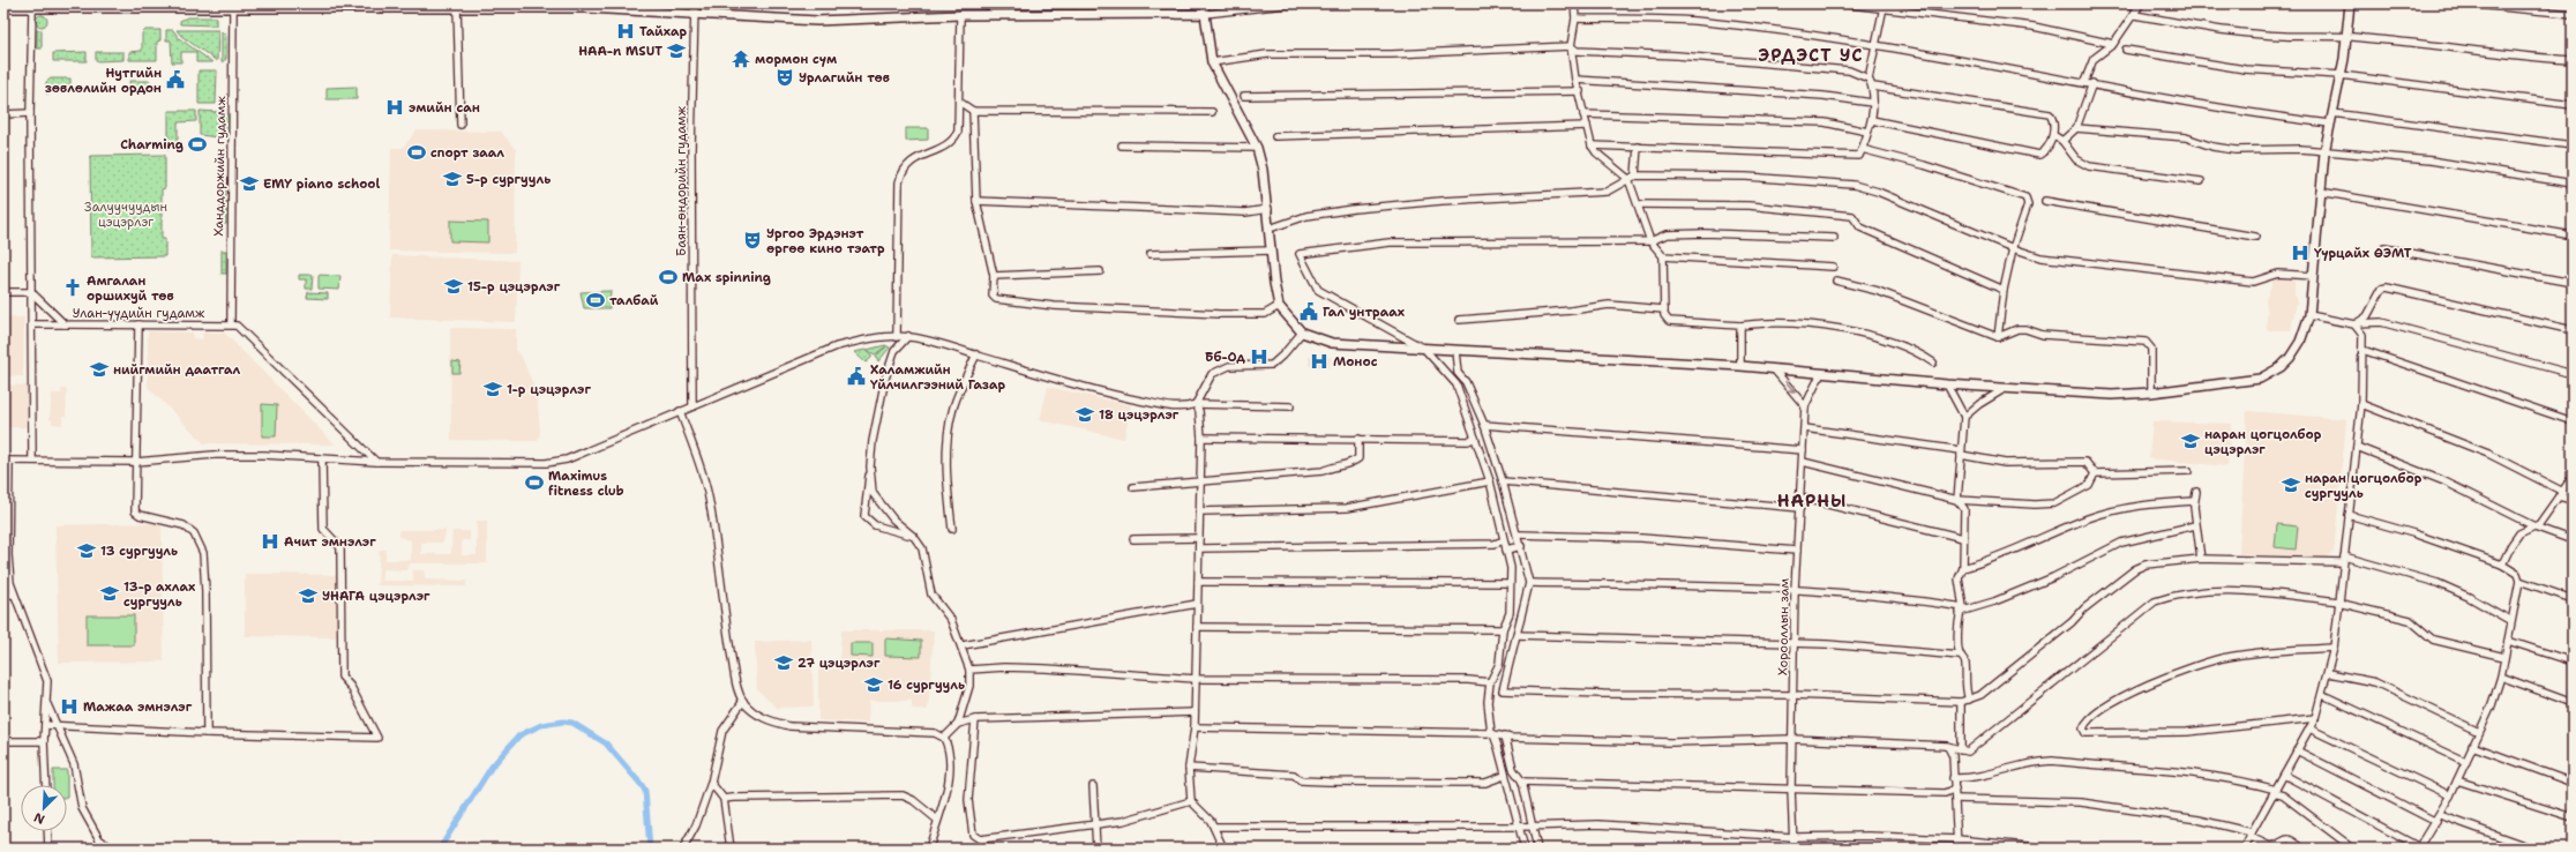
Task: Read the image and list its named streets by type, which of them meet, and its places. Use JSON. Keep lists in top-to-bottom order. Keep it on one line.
{"streets":{"street":["Ханддоржийн гудамж","Баян-өндорийн гудамж","Улан-үүдийн гудамж","Хорооллын зам"]},"crossings":[["Ханддоржийн гудамж","Улан-үүдийн гудамж"]],"districts":["ЭРДЭСТ УС","НАРНЫ"],"parks":["Залуучуудын цэцэрлэг"],"places":{"hospital":["Тайхар","эмийн сан","Үүрцайх ӨЭМТ","Бб-Од","Монос","Ачит эмнэлэг","Maжаа эмнэлэг"],"school or university":["HAA-n MSUT","5-р сургууль","EMY piano school","15-р цэцэрлэг","нийгмийн даатгал","1-р цэцэрлэг","18 цэцэрлэг","наран цогцолбор цэцэрлэг","наран цогцолбор сургууль","13 сургууль","13-р ахлах сургууль","УНАГА цэцэрлэг","27 цэцэрлэг","16 сургууль"],"temple":["мормон сүм"],"theatre":["Урлагийн төв","Ургоо Эрдэнэт өргөө кино тэатр"],"public building":["Нутгийн зөвлөлийн ордон","Гал унтраах","Халамжийн Үйлчилгээний Газар"],"sports":["Charming","спорт заал","Max spinning","талбай","Maximus fitness club"],"church":["Амгалан оршихуй төв"]},"north":"bottom left"}
